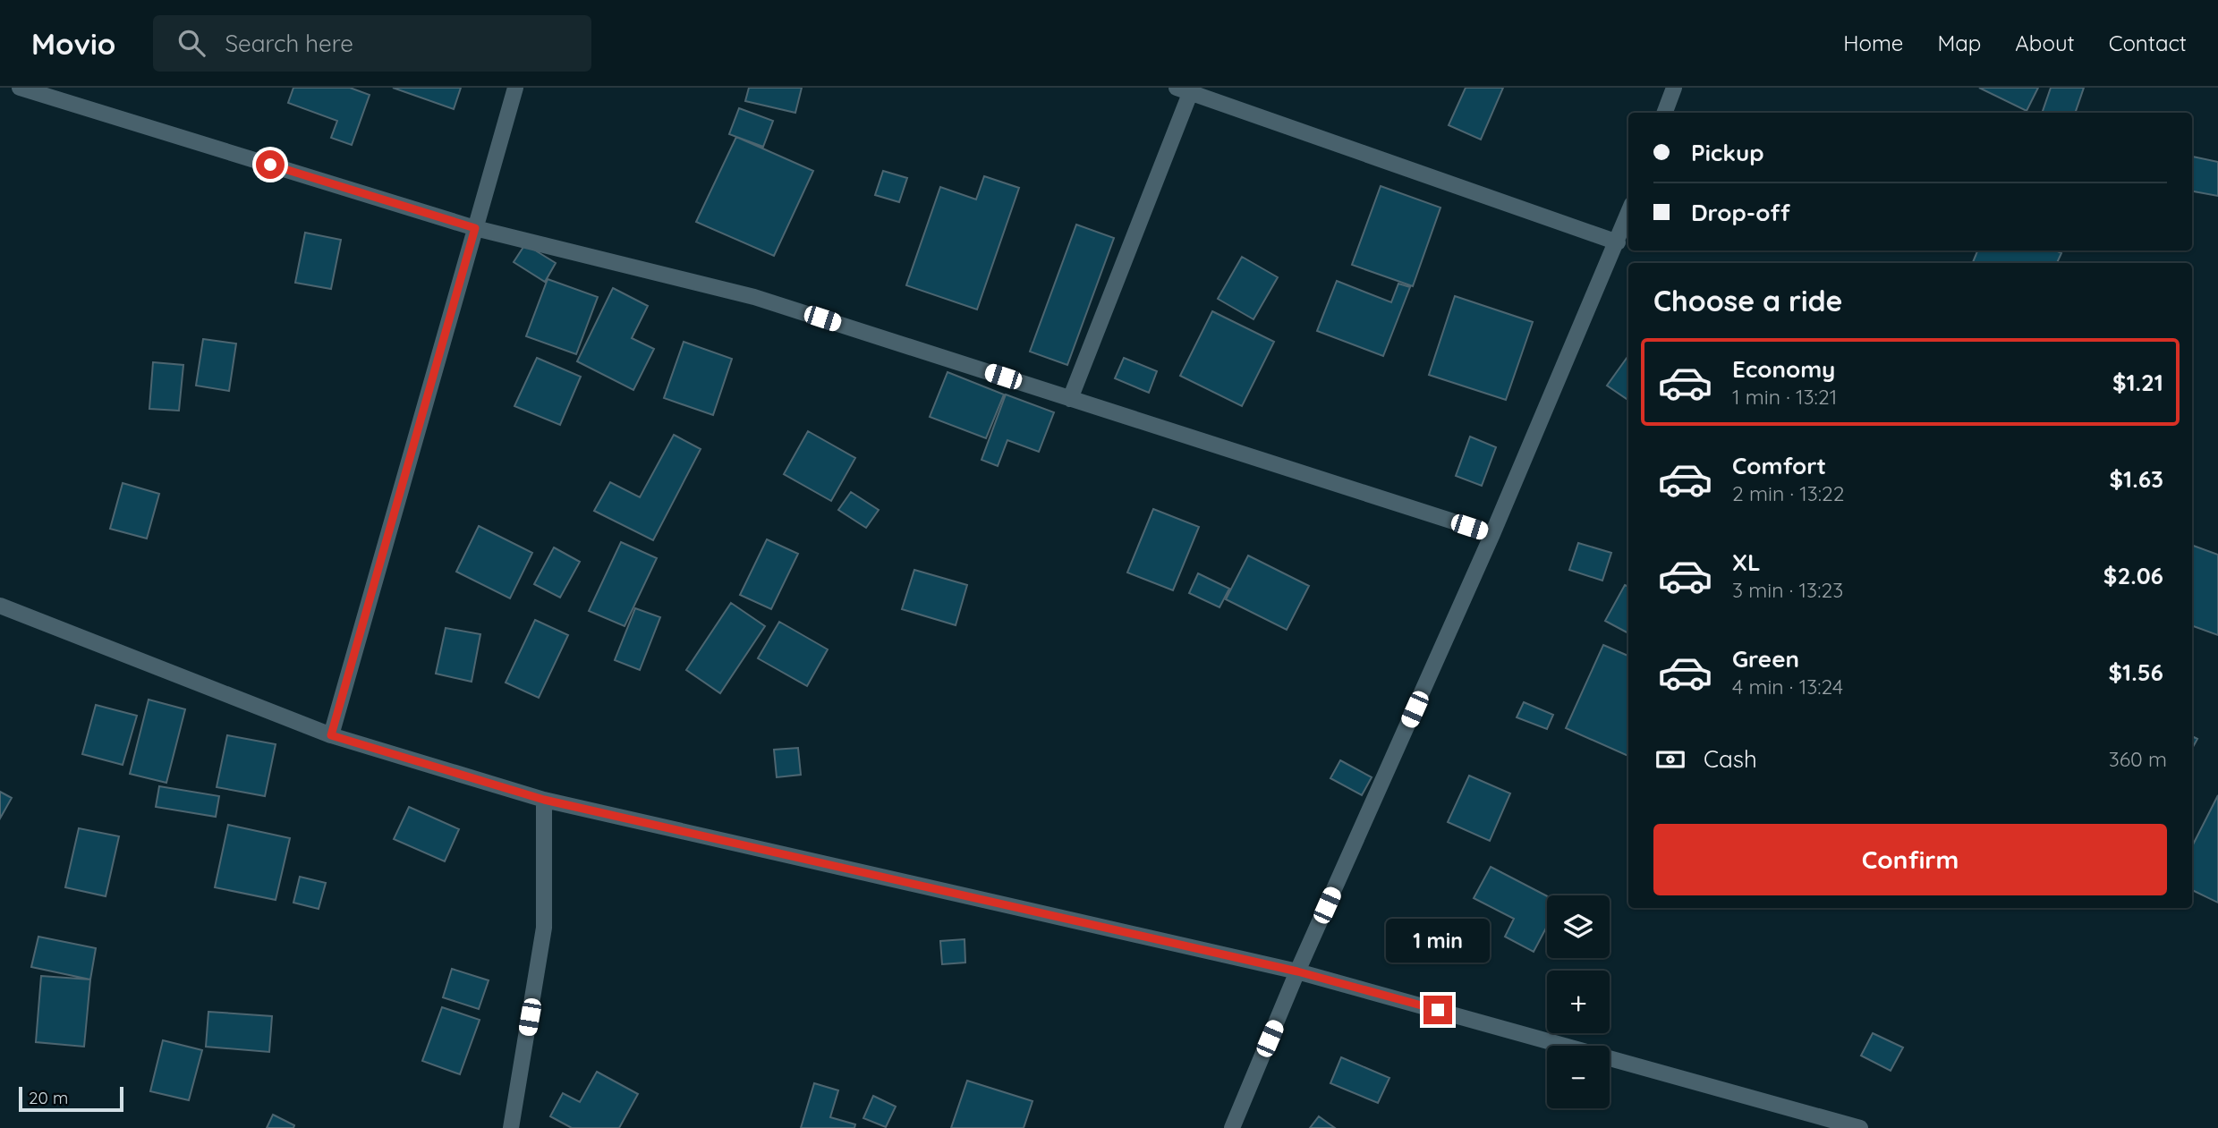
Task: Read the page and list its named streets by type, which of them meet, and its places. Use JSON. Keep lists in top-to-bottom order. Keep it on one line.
{"scale_bar":"20 m","page":{"header":"Movio","search":"Search here","nav":["Home","Map","About","Contact"],"banner":["Pickup","Drop-off"],"heading":"Choose a ride","list":[{"name":"Economy","note":"1 min · 13:21","value":"$1.21"},{"name":"Comfort","note":"2 min · 13:22","value":"$1.63"},{"name":"XL","note":"3 min · 13:23","value":"$2.06"},{"name":"Green","note":"4 min · 13:24","value":"$1.56"}],"pay":["Cash","360 m"],"buttons":"Confirm","map_buttons":["+","−"],"bubble":"1 min","scale":"20 m"}}
